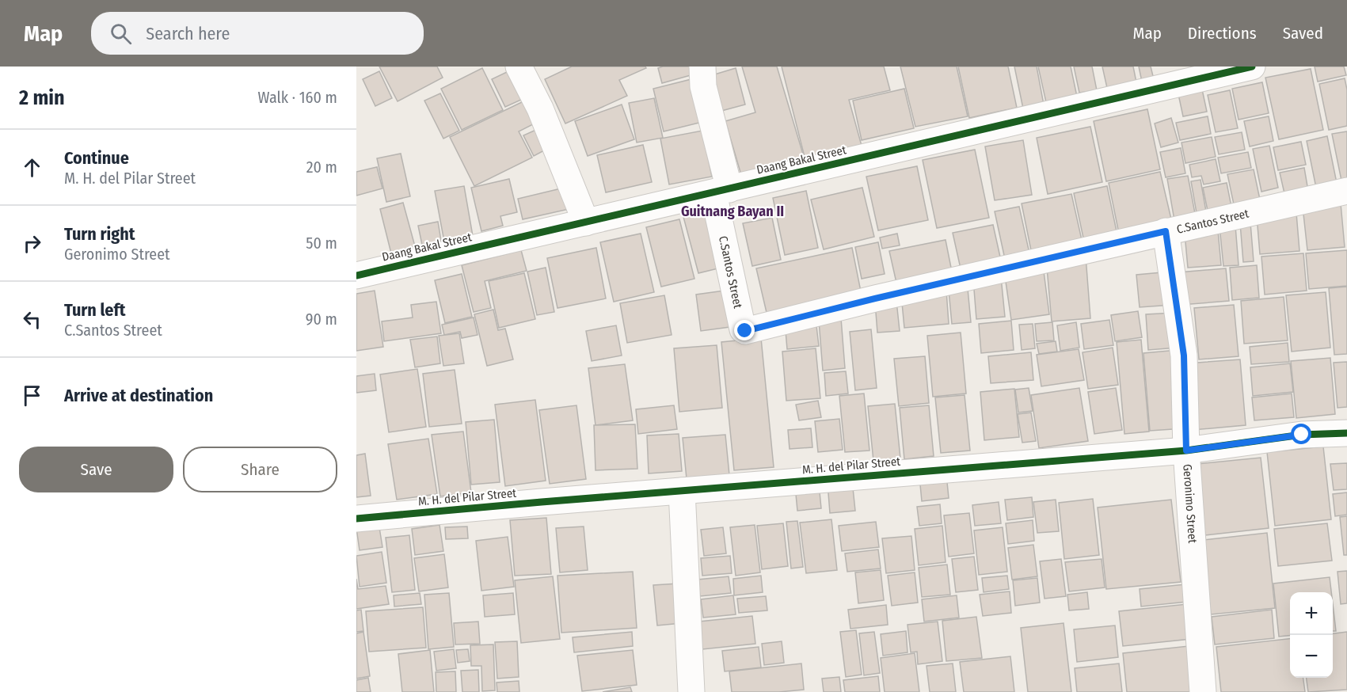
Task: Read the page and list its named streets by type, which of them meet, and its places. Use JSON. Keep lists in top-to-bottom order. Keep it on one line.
{"streets":{"street":["Daang Bakal Street","C.Santos Street","M. H. del Pilar Street","Geronimo Street"]},"crossings":[["Daang Bakal Street","C.Santos Street"],["C.Santos Street","Geronimo Street"],["M. H. del Pilar Street","Geronimo Street"]],"districts":["Guitnang Bayan II"],"page":{"header":"Map","search":"Search here","nav":["Map","Directions","Saved"],"heading":["2 min","Walk · 160 m"],"list":[["Continue","M. H. del Pilar Street","20 m"],["Turn right","Geronimo Street","50 m"],["Turn left","C.Santos Street","90 m"],"Arrive at destination"],"buttons":["Save","Share"],"map_buttons":["+","−"]}}
